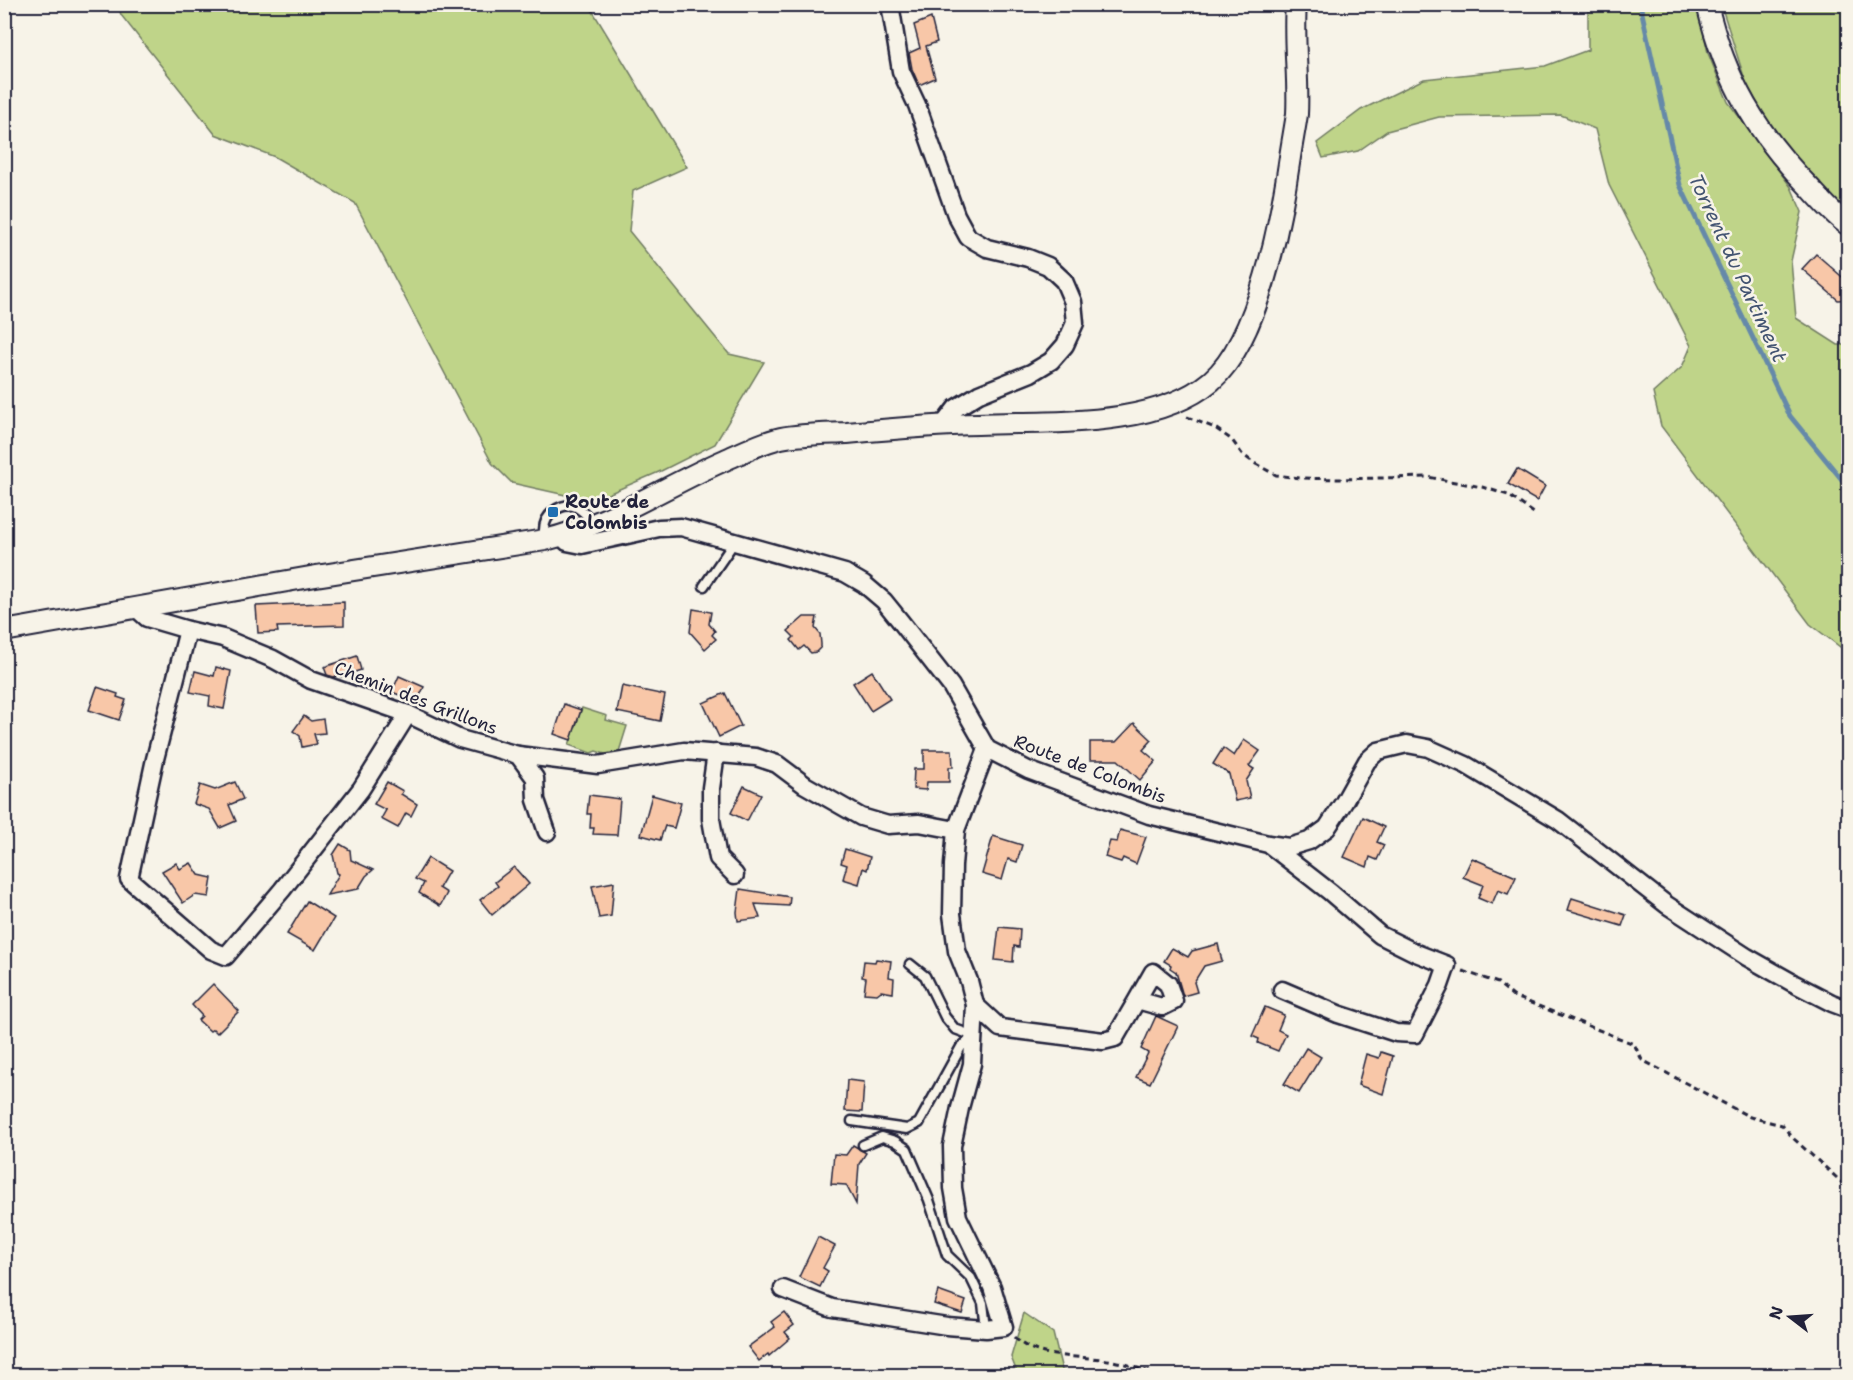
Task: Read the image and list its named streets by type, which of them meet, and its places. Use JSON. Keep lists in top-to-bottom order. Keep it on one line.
{"streets":{"street":["Chemin des Grillons","Route de Colombis"]},"water":["Torrent du Partiment"],"places":{"transit":["Route de Colombis"]},"north":"left"}
